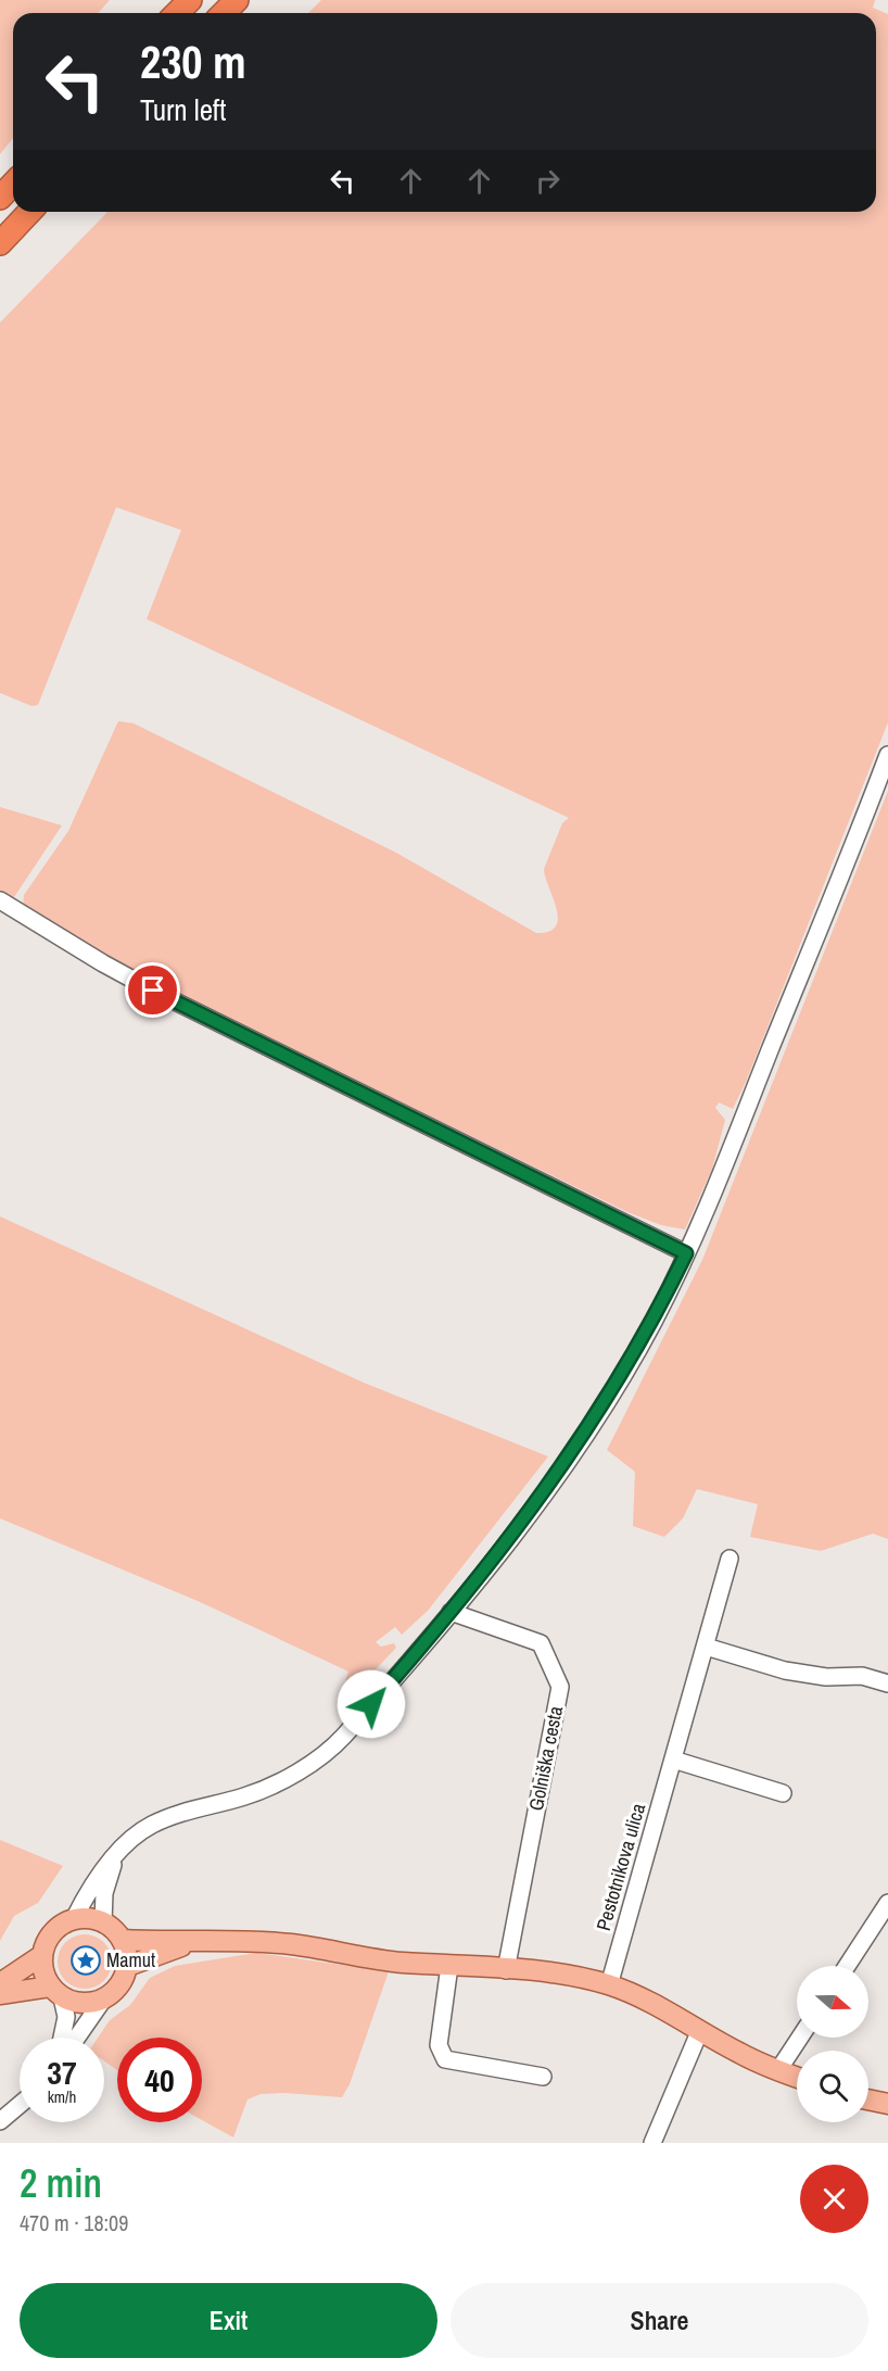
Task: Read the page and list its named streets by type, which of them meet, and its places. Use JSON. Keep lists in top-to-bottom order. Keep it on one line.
{"streets":{"street":["Golniška cesta","Pestotnikova ulica"]},"places":{"place":["Mamut"]},"north":"right","page":{"turn":["230 m","Turn left"],"speed":"37 km/h","limit":"40","heading":["2 min","470 m · 18:09"],"buttons":["Exit","Share"]}}
